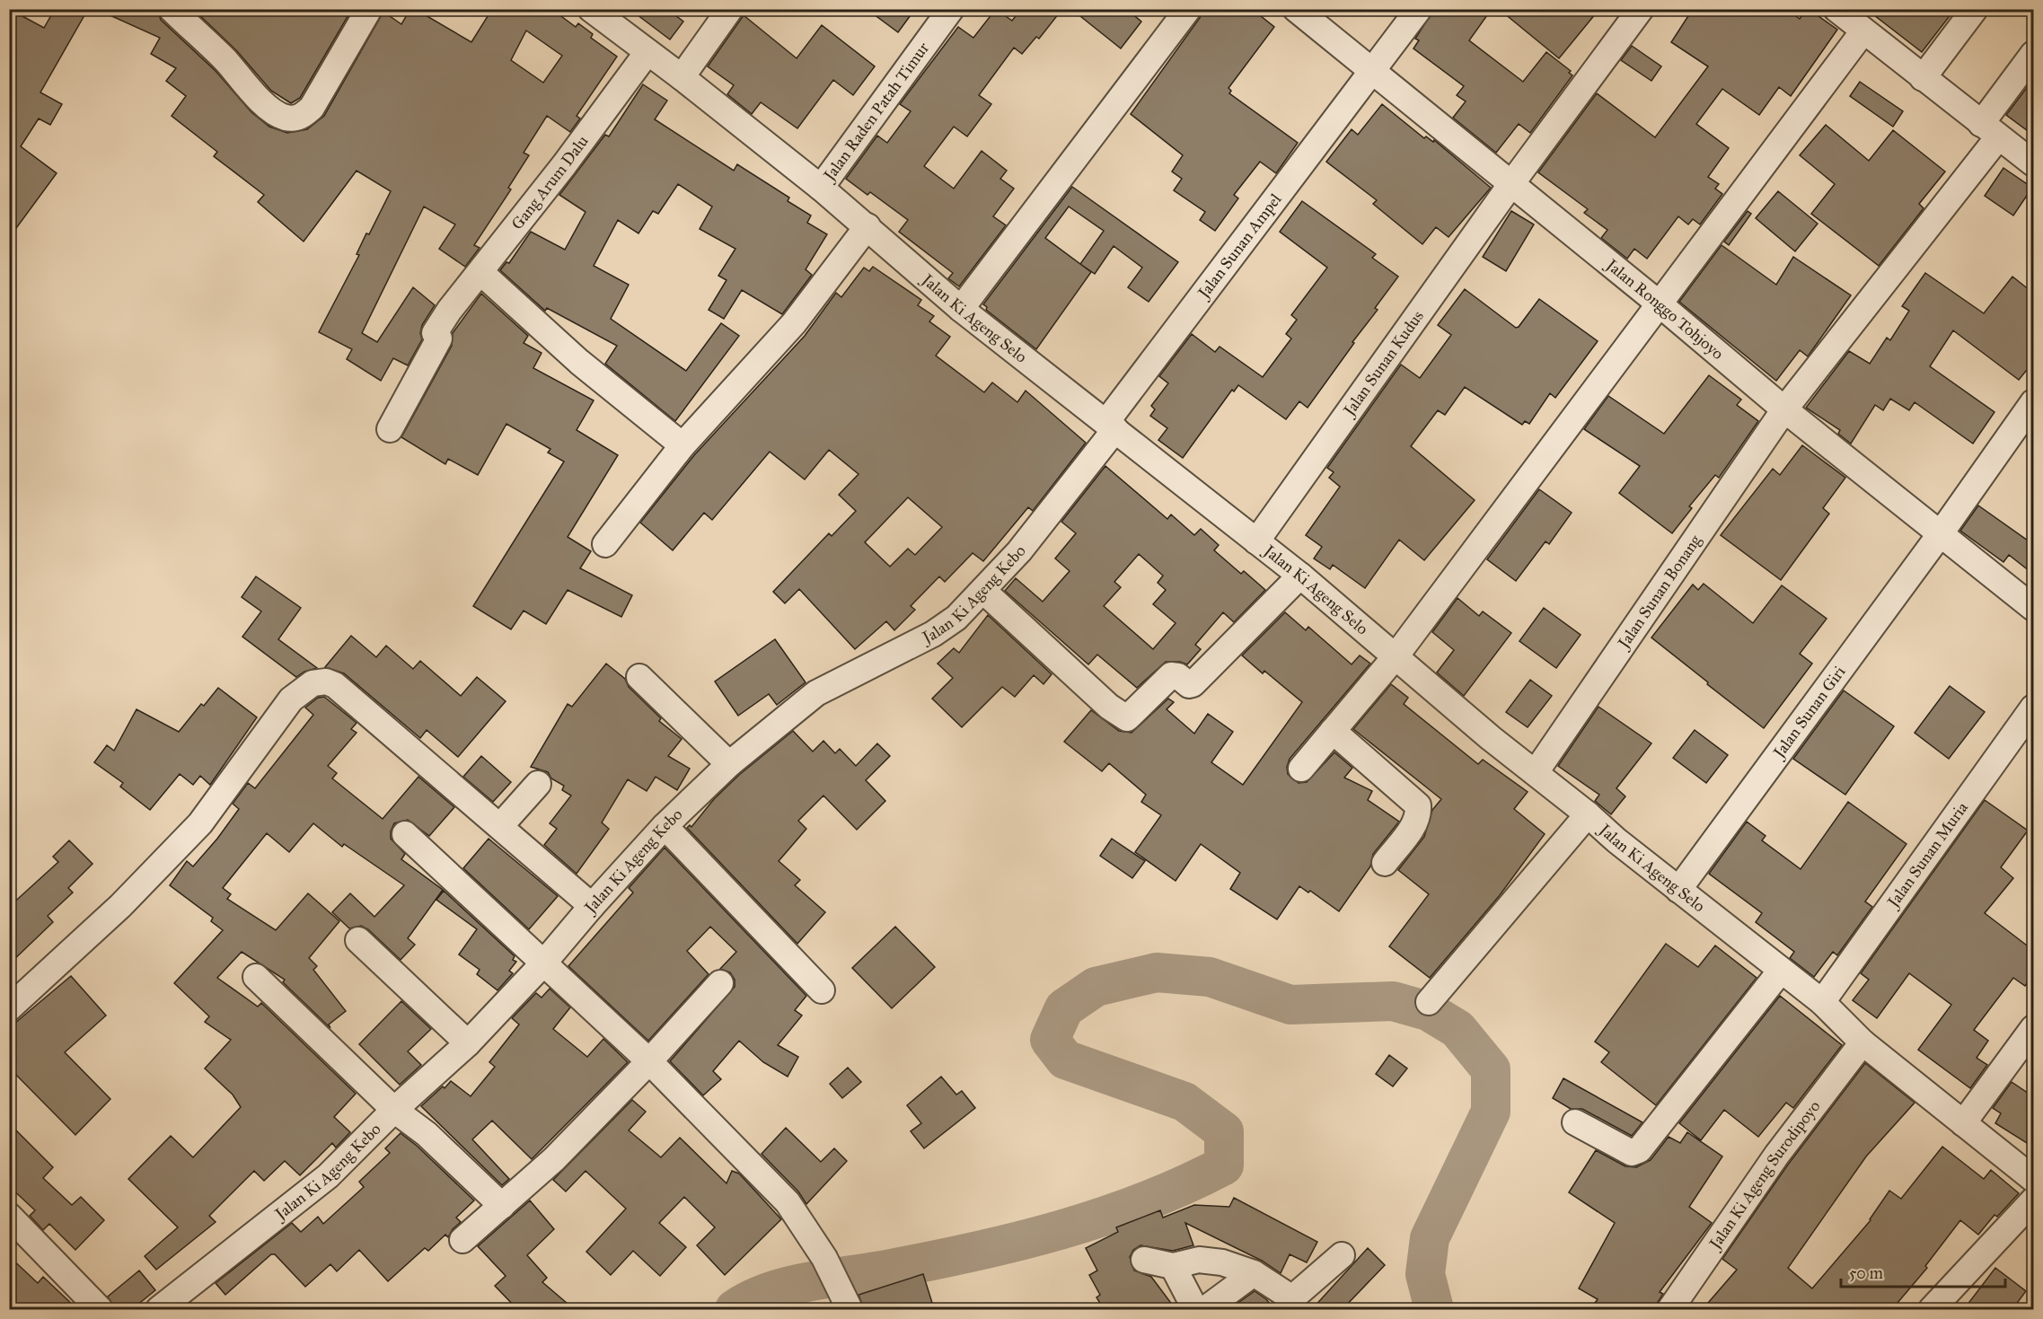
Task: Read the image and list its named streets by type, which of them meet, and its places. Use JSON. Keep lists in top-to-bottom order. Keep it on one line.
{"streets":{"street":["Jalan Raden Patah Timur","Gang Arum Dalu","Jalan Sunan Ampel","Jalan Ronggo Tohjoyo","Jalan Ki Ageng Selo","Jalan Sunan Kudus","Jalan Sunan Bonang","Jalan Ki Ageng Kebo","Jalan Sunan Giri","Jalan Sunan Muria","Jalan Ki Ageng Surodipoyo"]},"crossings":[["Jalan Raden Patah Timur","Jalan Ki Ageng Selo"],["Gang Arum Dalu","Jalan Ki Ageng Selo"],["Jalan Sunan Ampel","Jalan Ronggo Tohjoyo"],["Jalan Sunan Ampel","Jalan Ki Ageng Selo"],["Jalan Sunan Ampel","Jalan Ki Ageng Kebo"],["Jalan Ronggo Tohjoyo","Jalan Sunan Kudus"],["Jalan Ronggo Tohjoyo","Jalan Sunan Bonang"],["Jalan Ronggo Tohjoyo","Jalan Sunan Giri"],["Jalan Ki Ageng Selo","Jalan Sunan Kudus"],["Jalan Ki Ageng Selo","Jalan Sunan Bonang"],["Jalan Ki Ageng Selo","Jalan Ki Ageng Kebo"],["Jalan Ki Ageng Selo","Jalan Sunan Giri"],["Jalan Ki Ageng Selo","Jalan Sunan Muria"],["Jalan Ki Ageng Selo","Jalan Ki Ageng Surodipoyo"]],"scale_bar":"50 m"}
